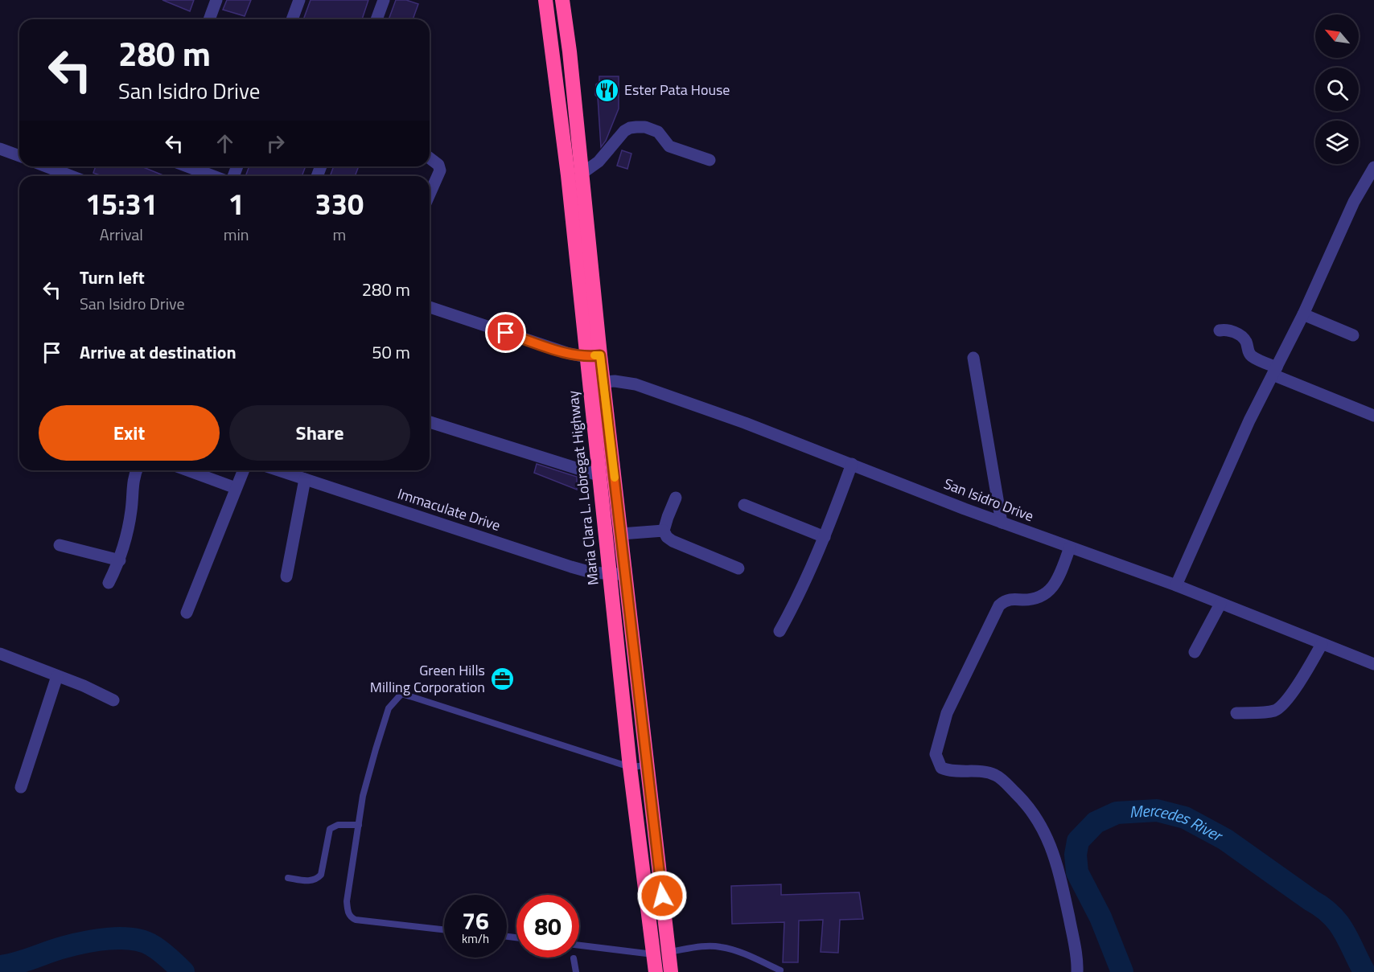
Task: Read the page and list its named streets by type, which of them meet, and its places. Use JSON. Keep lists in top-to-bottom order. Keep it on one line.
{"streets":{"highway":["Maria Clara L. Lobregat Highway"],"street":["San Isidro Drive","Immaculate Drive"]},"crossings":[["Maria Clara L. Lobregat Highway","San Isidro Drive"],["Maria Clara L. Lobregat Highway","Immaculate Drive"]],"water":["Mercedes River"],"places":{"restaurant":["Ester Pata House"],"office":["Green Hills Milling Corporation"]},"north":"top left","page":{"turn":["280 m","San Isidro Drive"],"eta":["15:31","Arrival","1","min","330","m"],"list":[{"name":"Turn left","note":"San Isidro Drive","value":"280 m"},{"name":"Arrive at destination","value":"50 m"}],"buttons":["Exit","Share"],"speed":"76 km/h","limit":"80"}}
